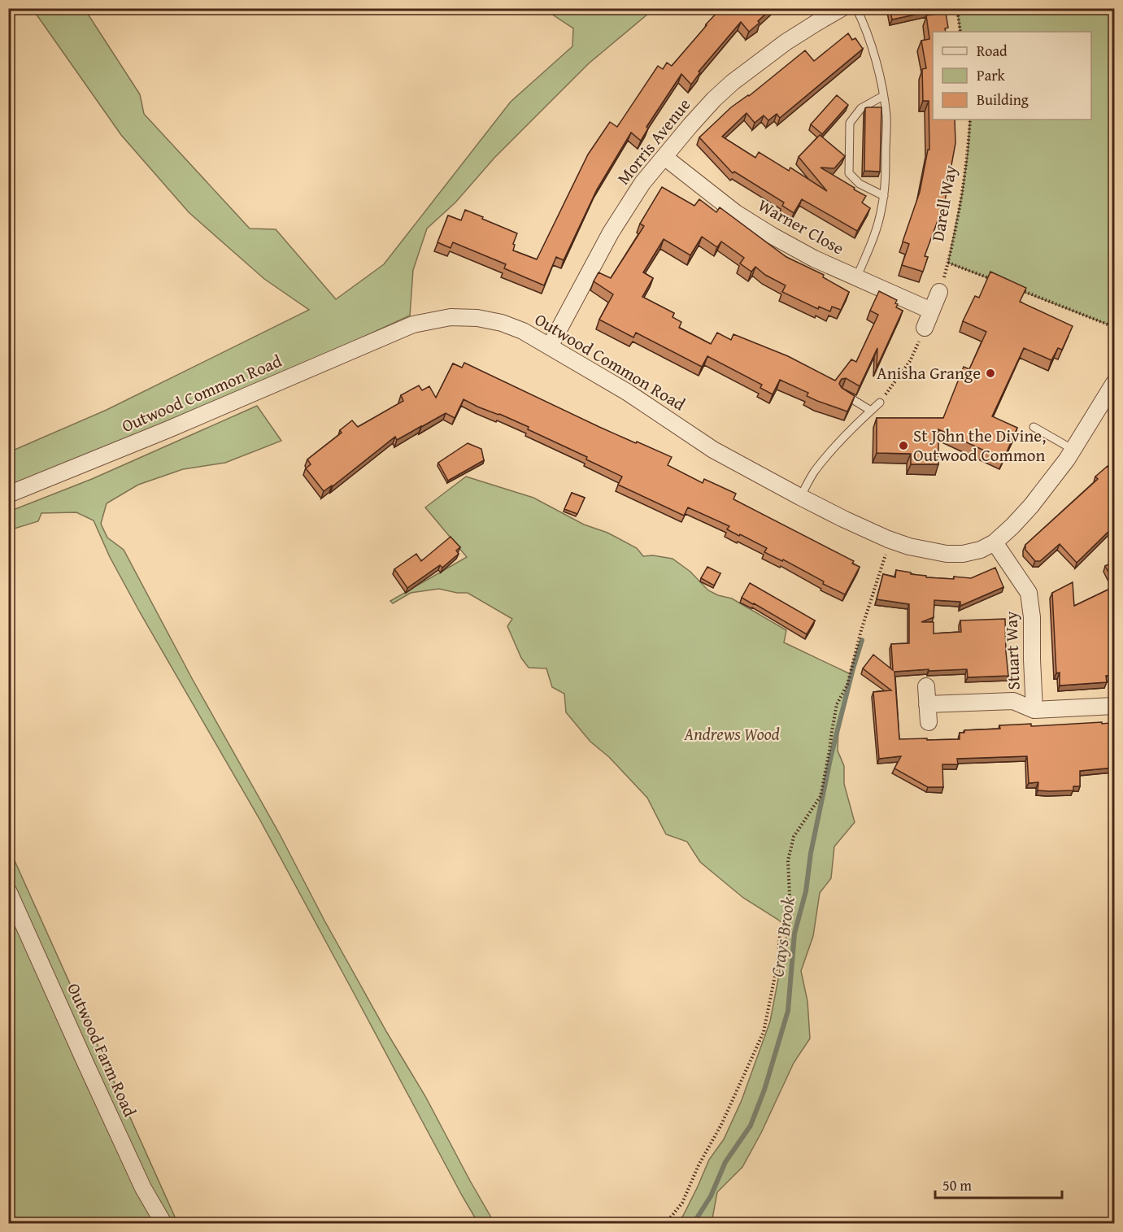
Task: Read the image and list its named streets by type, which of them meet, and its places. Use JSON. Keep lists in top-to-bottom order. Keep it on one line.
{"streets":{"street":["Morris Avenue","Warner Close","Outwood Common Road","Stuart Way","Outwood Farm Road"],"path":["Darell Way"]},"crossings":[["Morris Avenue","Warner Close"],["Morris Avenue","Outwood Common Road"],["Outwood Common Road","Stuart Way"]],"water":["Crays Brook"],"parks":["Andrews Wood"],"places":["Anisha Grange","St John the Divine, Outwood Common"],"legend":["Road","Park","Building"],"scale_bar":"50 m"}
